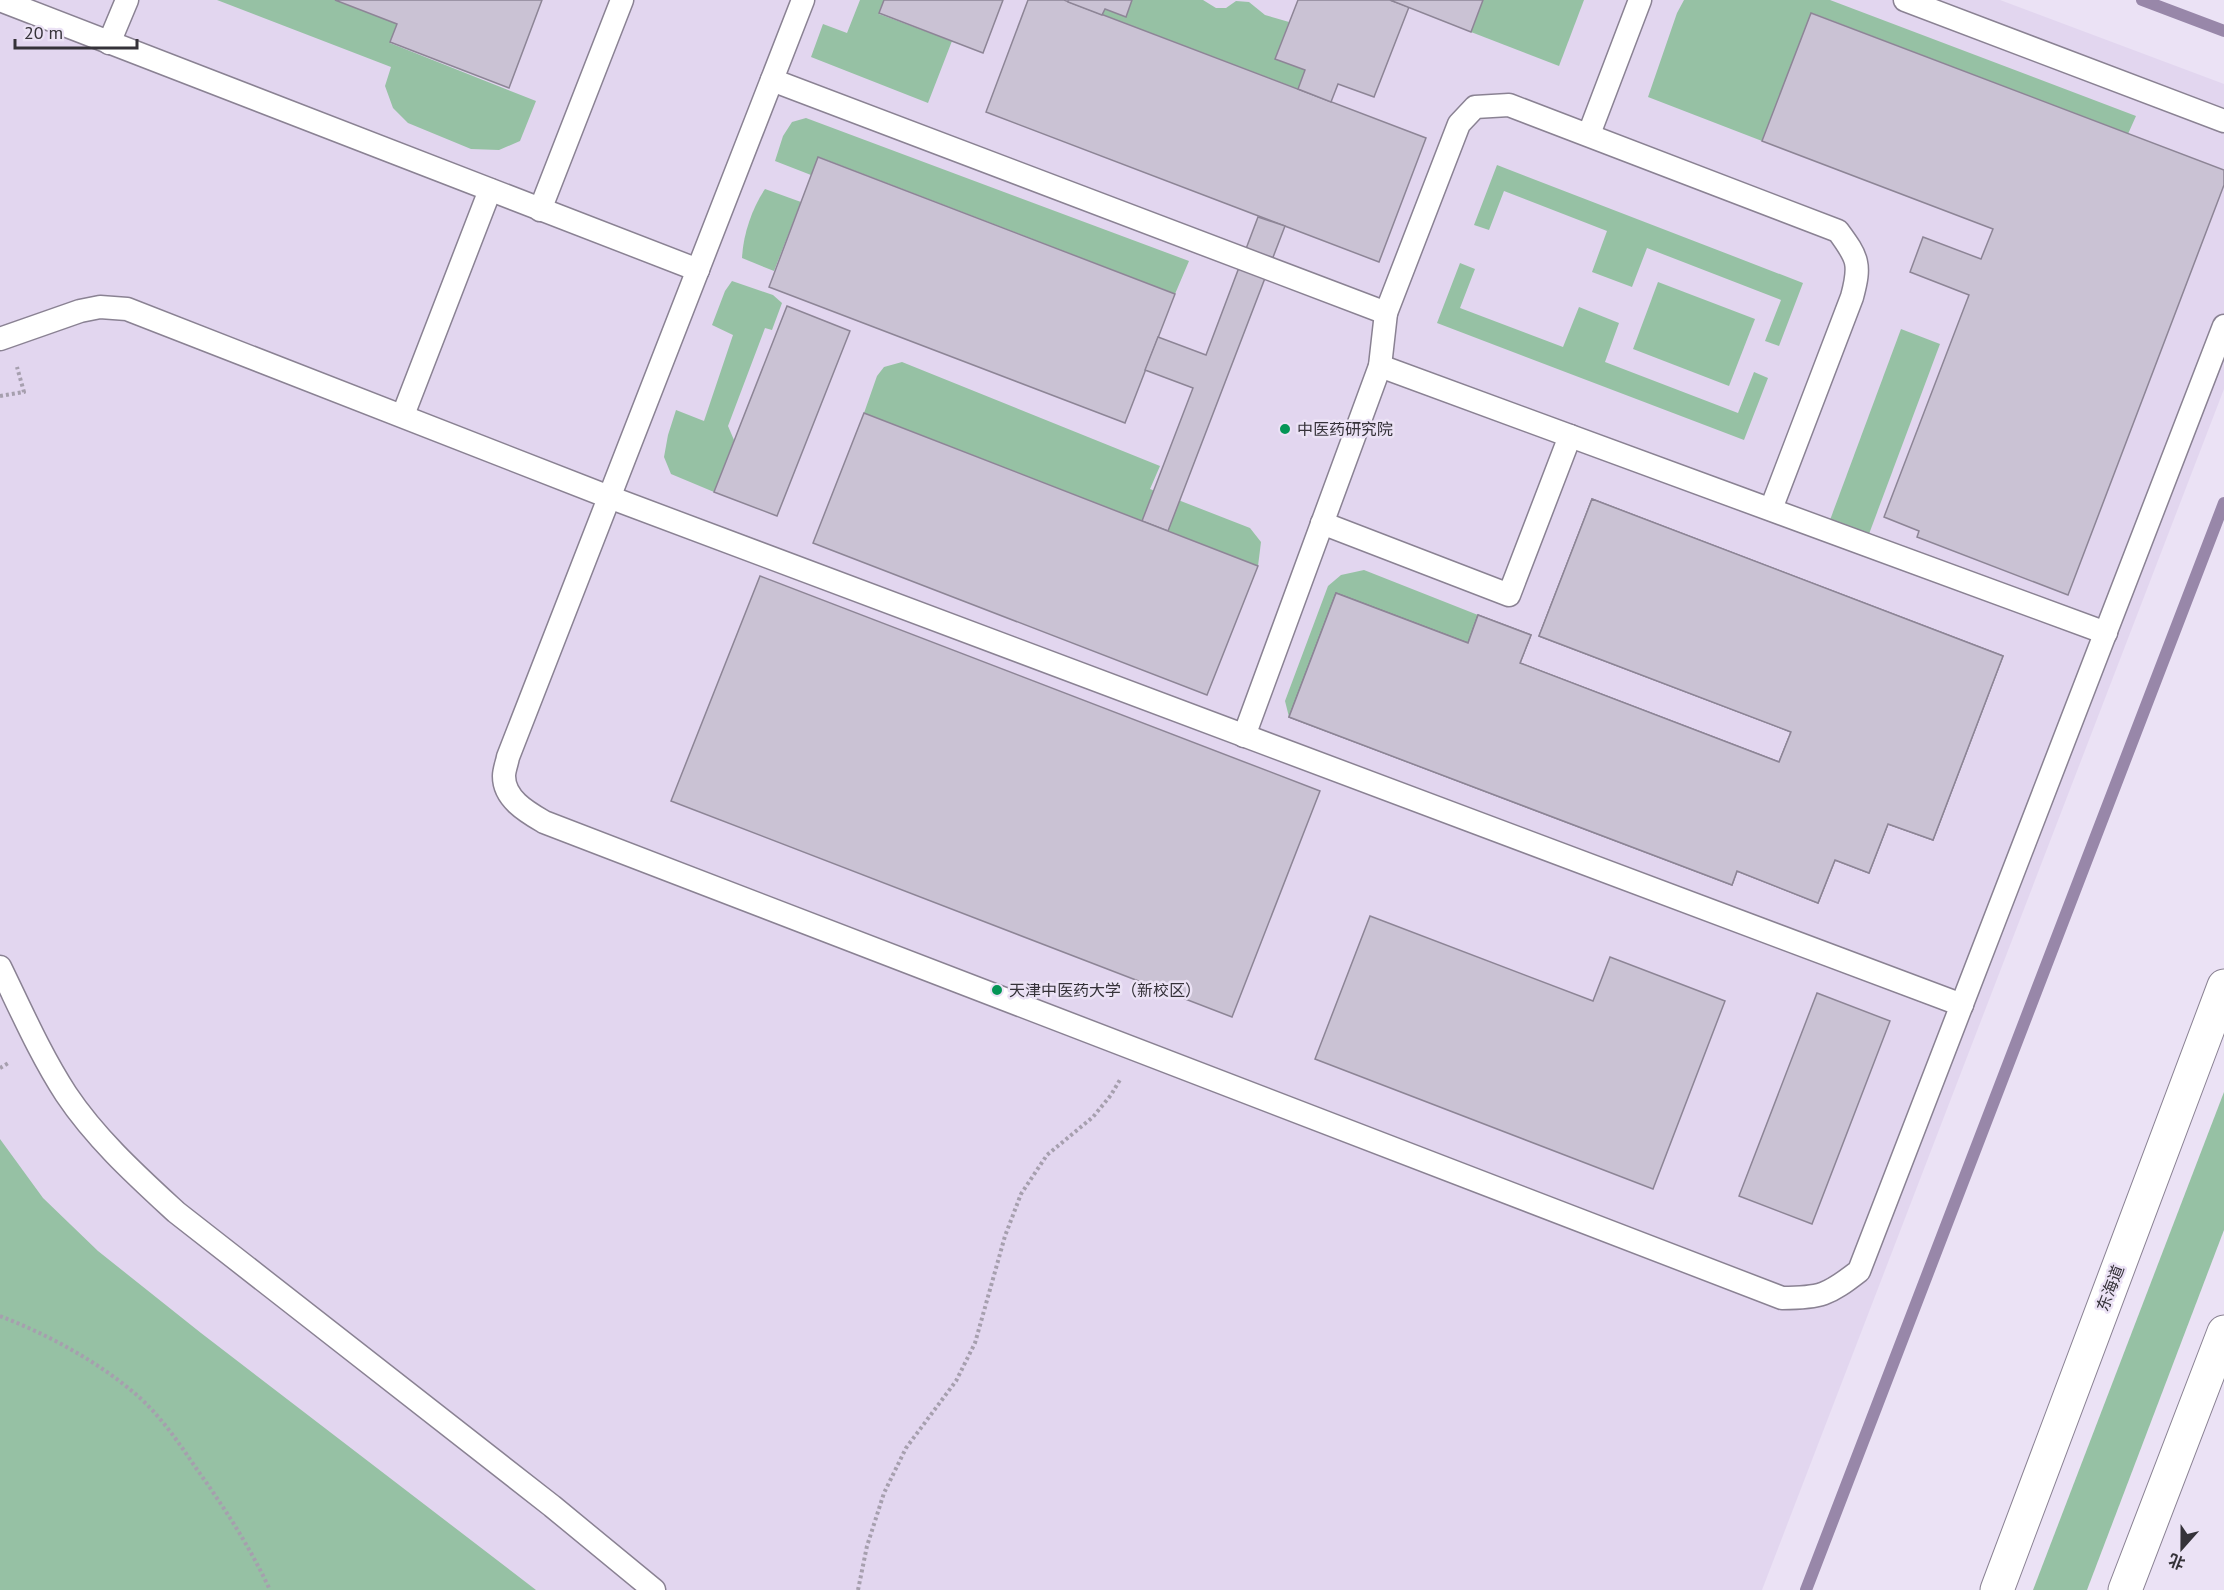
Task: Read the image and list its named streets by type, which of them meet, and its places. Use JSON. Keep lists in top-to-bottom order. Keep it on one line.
{"streets":{"main road":["东海道"]},"places":["中医药研究院","天津中医药大学（新校区）"],"scale_bar":"20 m","north":"bottom"}
